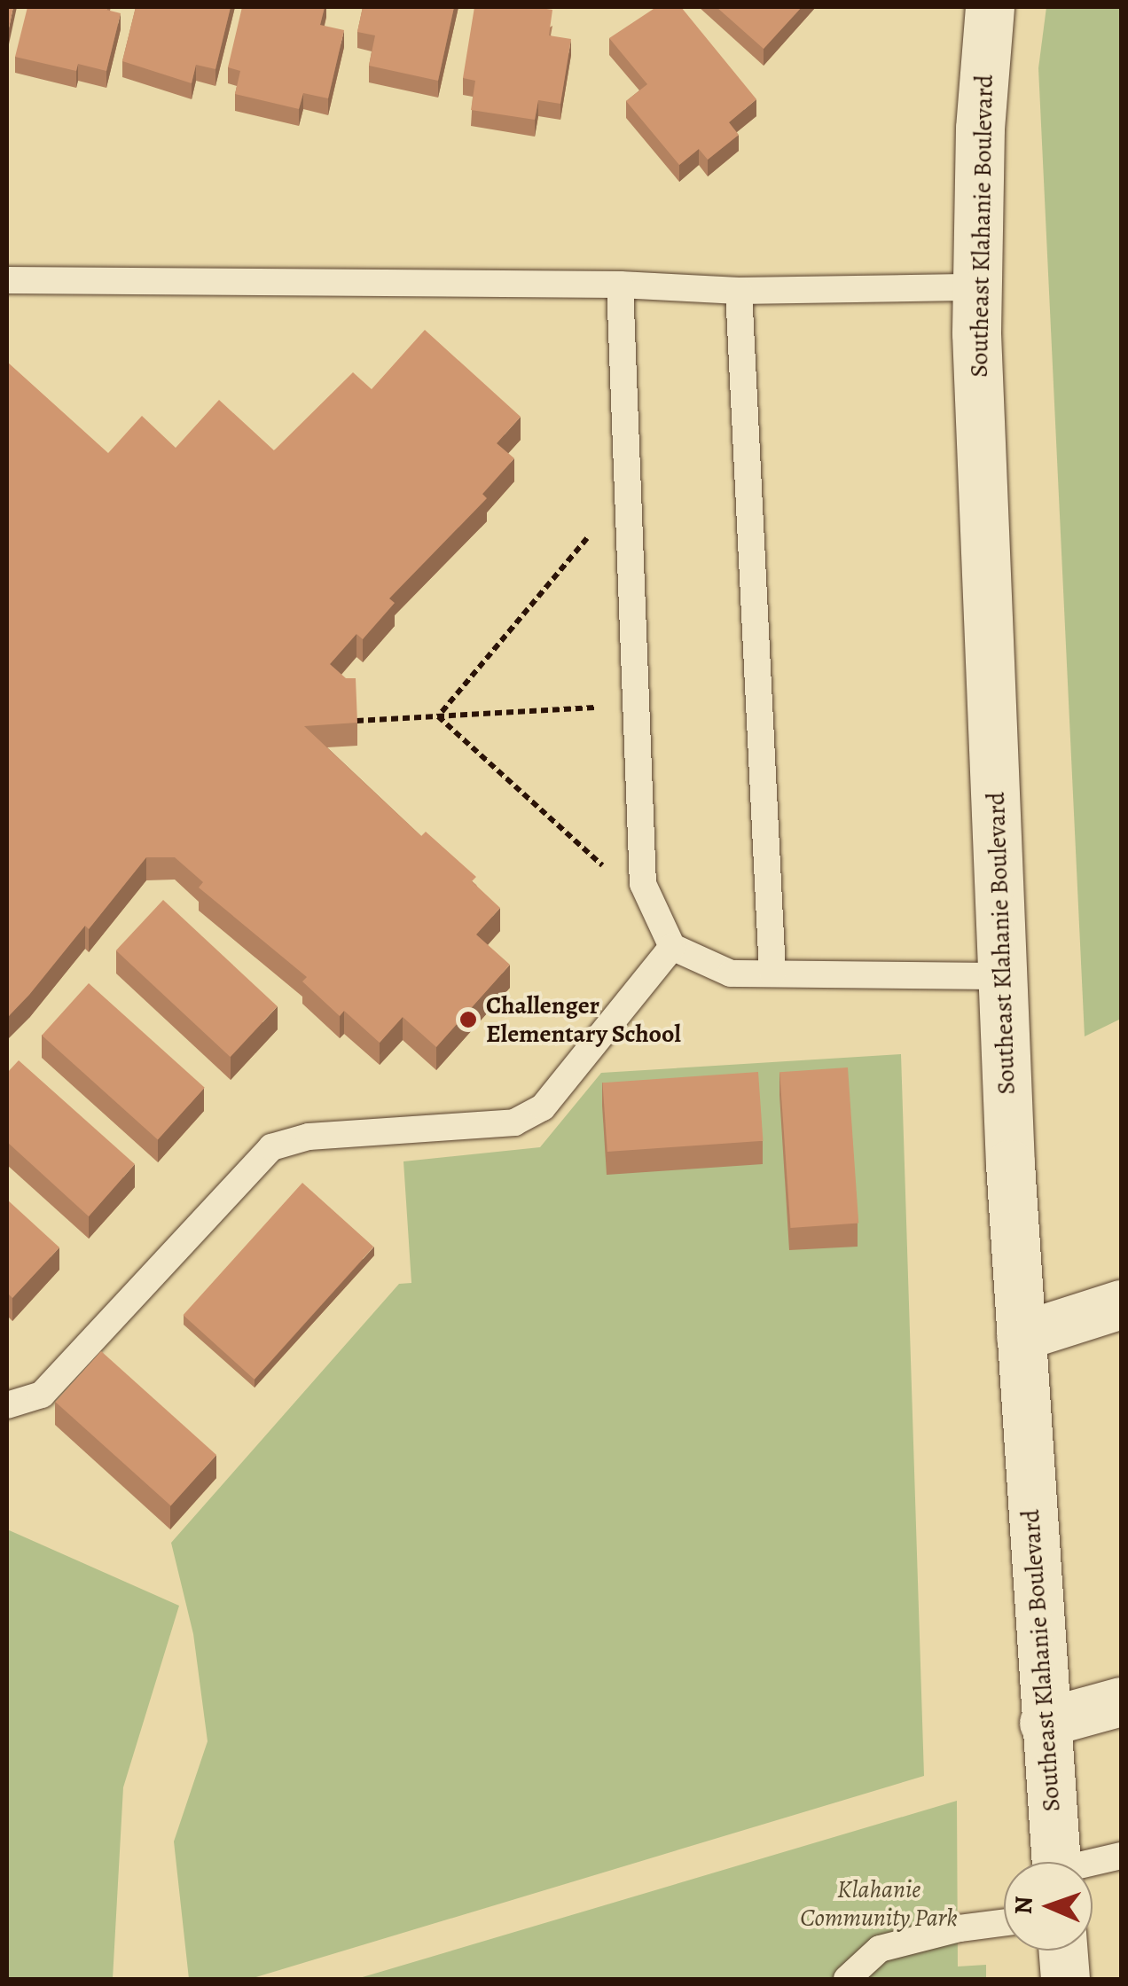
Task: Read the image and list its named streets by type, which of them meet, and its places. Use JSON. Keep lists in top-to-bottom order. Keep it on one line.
{"streets":{"street":["Southeast Klahanie Boulevard"]},"parks":["Klahanie Community Park"],"places":["Challenger Elementary School"],"north":"left"}
